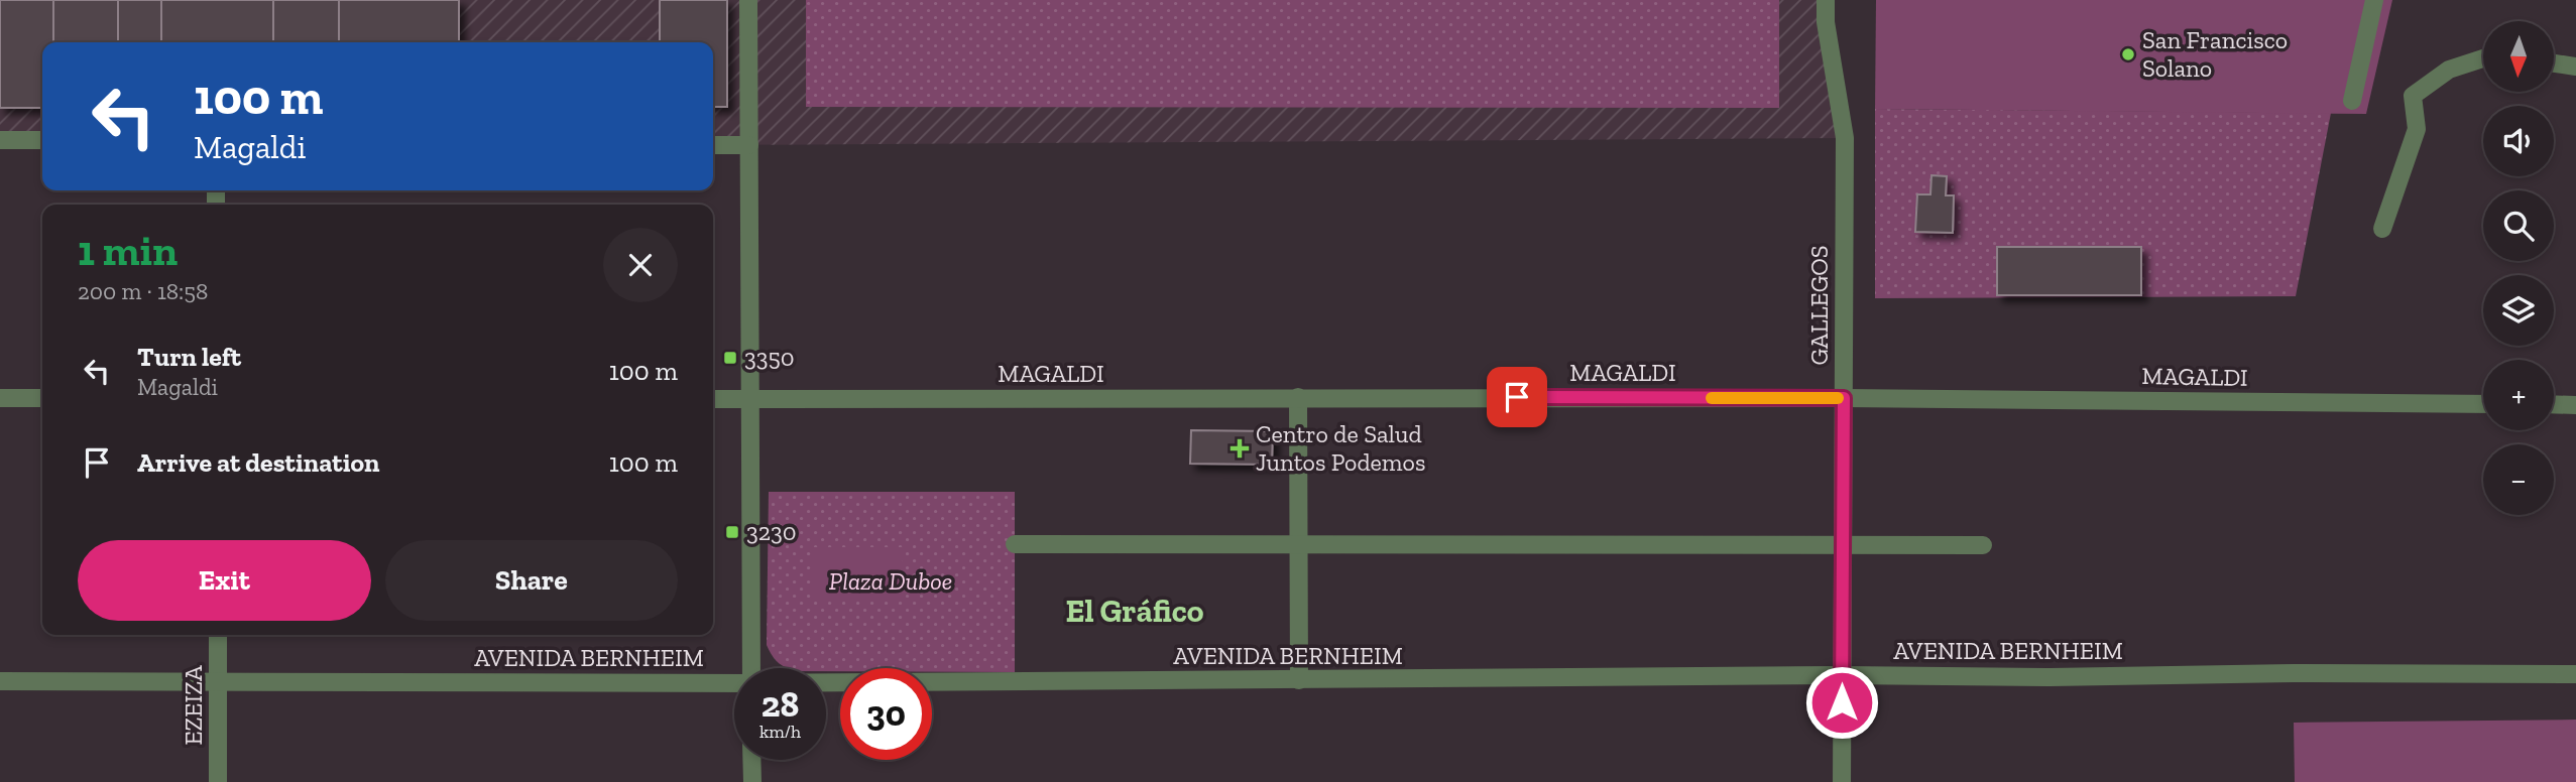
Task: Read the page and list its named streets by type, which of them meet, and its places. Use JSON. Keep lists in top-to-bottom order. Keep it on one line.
{"streets":{"street":["GALLEGOS","MAGALDI","AVENIDA BERNHEIM","EZEIZA"]},"crossings":[["GALLEGOS","MAGALDI"],["GALLEGOS","AVENIDA BERNHEIM"],["AVENIDA BERNHEIM","EZEIZA"]],"districts":["El Gráfico"],"parks":["Plaza Duboe"],"places":{"other":["San Francisco Solano"],"transit":["3350","3230"],"health":["Centro de Salud Juntos Podemos"]},"north":"bottom","page":{"map_buttons":["+","−"],"turn":["100 m","Magaldi"],"heading":["1 min","200 m · 18:58"],"list":[{"name":"Turn left","note":"Magaldi","value":"100 m"},{"name":"Arrive at destination","value":"100 m"}],"buttons":["Exit","Share"],"speed":"28 km/h","limit":"30"}}
